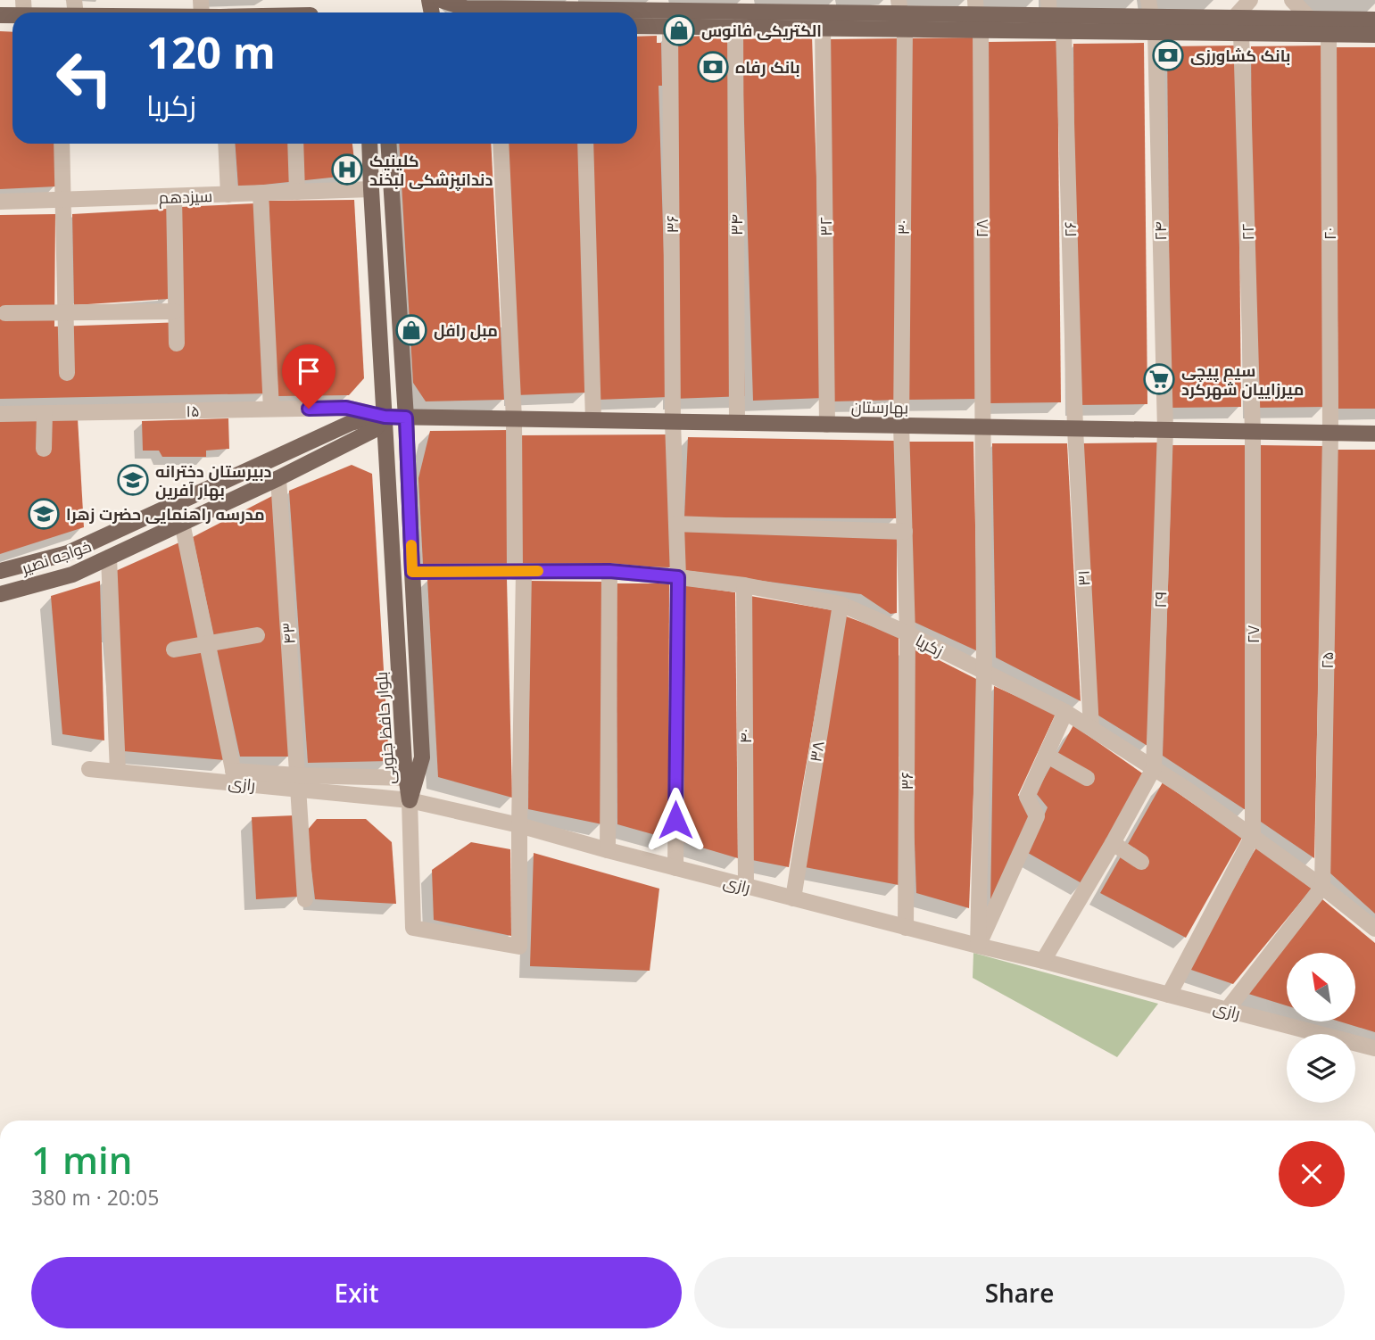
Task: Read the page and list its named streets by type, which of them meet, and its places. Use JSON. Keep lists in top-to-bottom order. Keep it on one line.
{"streets":{"main road":["بهارستان","خواجه نصیر","بلوار حافظ جنوبی"],"street":["سیزدهم","۳۶","۳۴","۳۲","۳۰","۲۸","۲۶","۲۴","۲۲","۲۰","۱۵","۳۱","۲۹","۴۳","۲۷","زکریا","۲۵","۴۰","۳۸","رازی"]},"crossings":[["سیزدهم","بلوار حافظ جنوبی"],["۳۶","۳۰"],["۳۶","بهارستان"],["۳۶","زکریا"],["۳۶","رازی"],["۳۴","بهارستان"],["۳۲","بهارستان"],["۳۰","بهارستان"],["۲۸","بهارستان"],["۲۸","زکریا"],["۲۶","بهارستان"],["۲۶","۳۱"],["۲۴","بهارستان"],["۲۴","۲۹"],["۲۲","بهارستان"],["۲۲","۲۷"],["۲۰","بهارستان"],["۲۰","۲۵"],["بهارستان","۱۵"],["بهارستان","خواجه نصیر"],["بهارستان","۳۱"],["بهارستان","۲۹"],["بهارستان","۲۷"],["بهارستان","۲۵"],["بهارستان","بلوار حافظ جنوبی"],["۱۵","خواجه نصیر"],["۱۵","بلوار حافظ جنوبی"],["خواجه نصیر","۴۳"],["خواجه نصیر","بلوار حافظ جنوبی"],["۳۱","زکریا"],["۲۹","زکریا"],["۴۳","رازی"],["۲۷","زکریا"],["زکریا","۲۵"],["زکریا","بلوار حافظ جنوبی"],["زکریا","۴۰"],["زکریا","۳۸"],["بلوار حافظ جنوبی","رازی"],["۴۰","رازی"],["۳۸","رازی"]],"places":{"shop":["الکتریکی فانوس","مبل رافل"],"bank":["بانک کشاورزی","بانک رفاه"],"hospital":["کلینیک دندانپزشکی لبخند"],"supermarket":["سیم پیچی میرزاییان شهرکرد"],"school or university":["دبیرستان دخترانه بهار آفرین","مدرسه راهنمایی حضرت زهرا"]},"north":"top left","page":{"turn":["120 m","زکریا"],"heading":["1 min","380 m · 20:05"],"buttons":["Exit","Share"]}}
